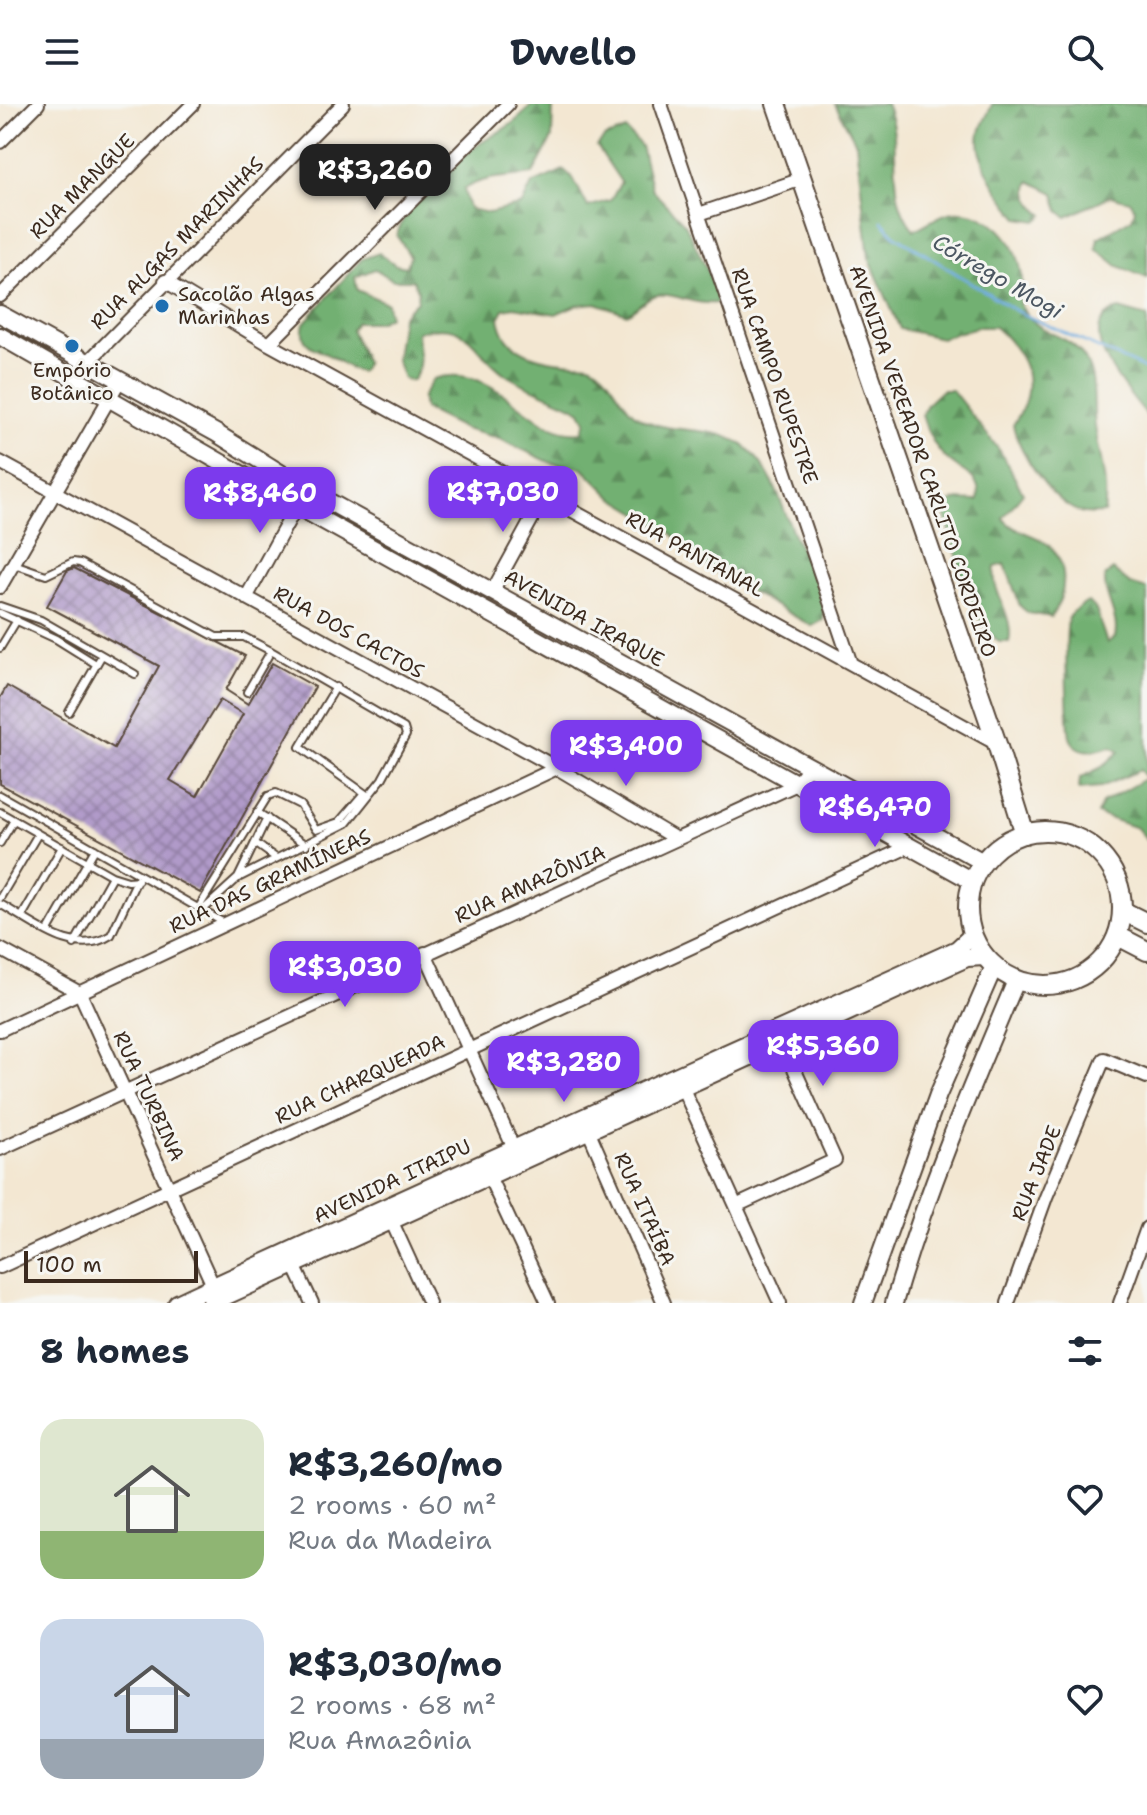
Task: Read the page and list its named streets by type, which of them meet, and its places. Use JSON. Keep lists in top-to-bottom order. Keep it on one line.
{"streets":{"main road":["AVENIDA VEREADOR CARLITO CORDEIRO"],"street":["RUA MANGUE","RUA ALGAS MARINHAS","RUA CAMPO RUPESTRE","RUA PANTANAL","AVENIDA IRAQUE","RUA DOS CACTOS","RUA DAS GRAMÍNEAS","RUA AMAZÔNIA","RUA CHARQUEADA","RUA TURBINA","RUA JADE","AVENIDA ITAIPU","RUA ITAÍBA"]},"crossings":[["RUA ALGAS MARINHAS","RUA PANTANAL"],["RUA ALGAS MARINHAS","AVENIDA IRAQUE"],["RUA CAMPO RUPESTRE","RUA PANTANAL"],["AVENIDA VEREADOR CARLITO CORDEIRO","RUA PANTANAL"],["AVENIDA VEREADOR CARLITO CORDEIRO","AVENIDA IRAQUE"],["AVENIDA VEREADOR CARLITO CORDEIRO","AVENIDA ITAIPU"],["AVENIDA IRAQUE","RUA AMAZÔNIA"],["AVENIDA IRAQUE","RUA CHARQUEADA"],["AVENIDA IRAQUE","AVENIDA ITAIPU"],["RUA DOS CACTOS","RUA DAS GRAMÍNEAS"],["RUA DOS CACTOS","RUA AMAZÔNIA"],["RUA DAS GRAMÍNEAS","RUA TURBINA"],["RUA AMAZÔNIA","RUA TURBINA"],["RUA CHARQUEADA","RUA TURBINA"],["RUA TURBINA","AVENIDA ITAIPU"],["AVENIDA ITAIPU","RUA ITAÍBA"]],"water":["Córrego Mogi"],"places":["Sacolão Algas Marinhas","Empório Botânico"],"scale_bar":"100 m","page":{"header":"Dwello","price":["R$3,260","R$7,030","R$8,460","R$3,400","R$6,470","R$3,030","R$5,360","R$3,280"],"scale":"100 m","heading":"8 homes","list":[{"name":"R$3,260/mo","note":"2 rooms · 60 m² · Rua da Madeira"},{"name":"R$3,030/mo","note":"2 rooms · 68 m² · Rua Amazônia"}]}}
